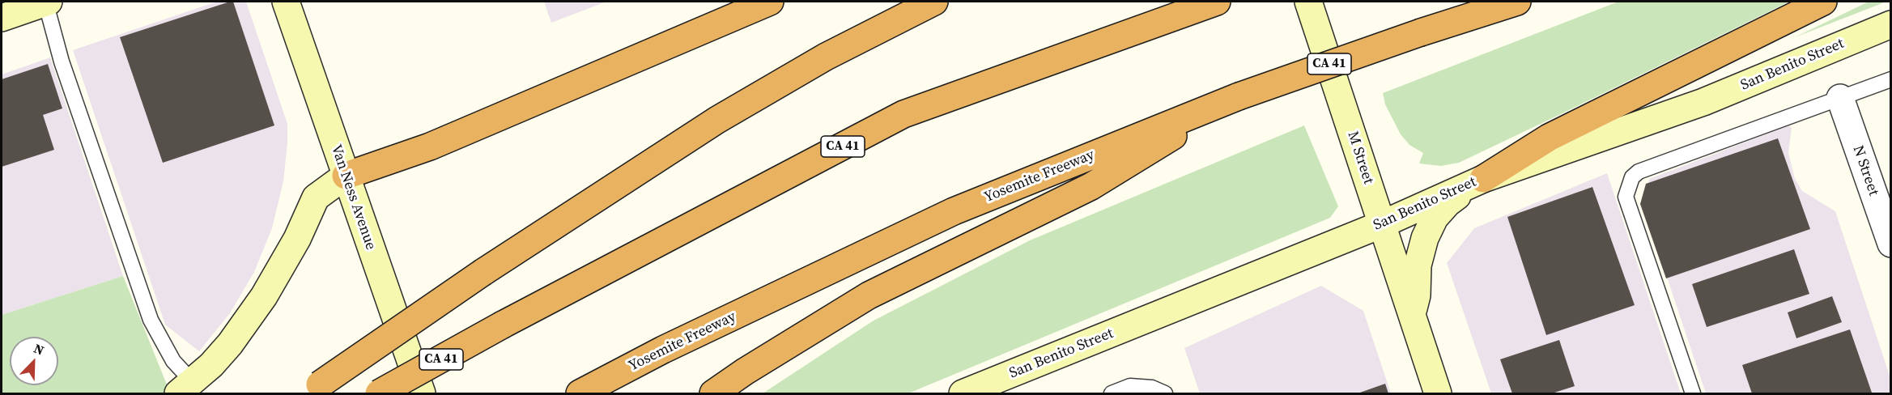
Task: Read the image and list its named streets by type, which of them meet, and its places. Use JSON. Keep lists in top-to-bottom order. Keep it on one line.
{"streets":{"highway":["CA 41","Yosemite Freeway"],"street":["San Benito Street","M Street","N Street","Van Ness Avenue"]},"crossings":[["San Benito Street","M Street"]],"north":"top right"}
